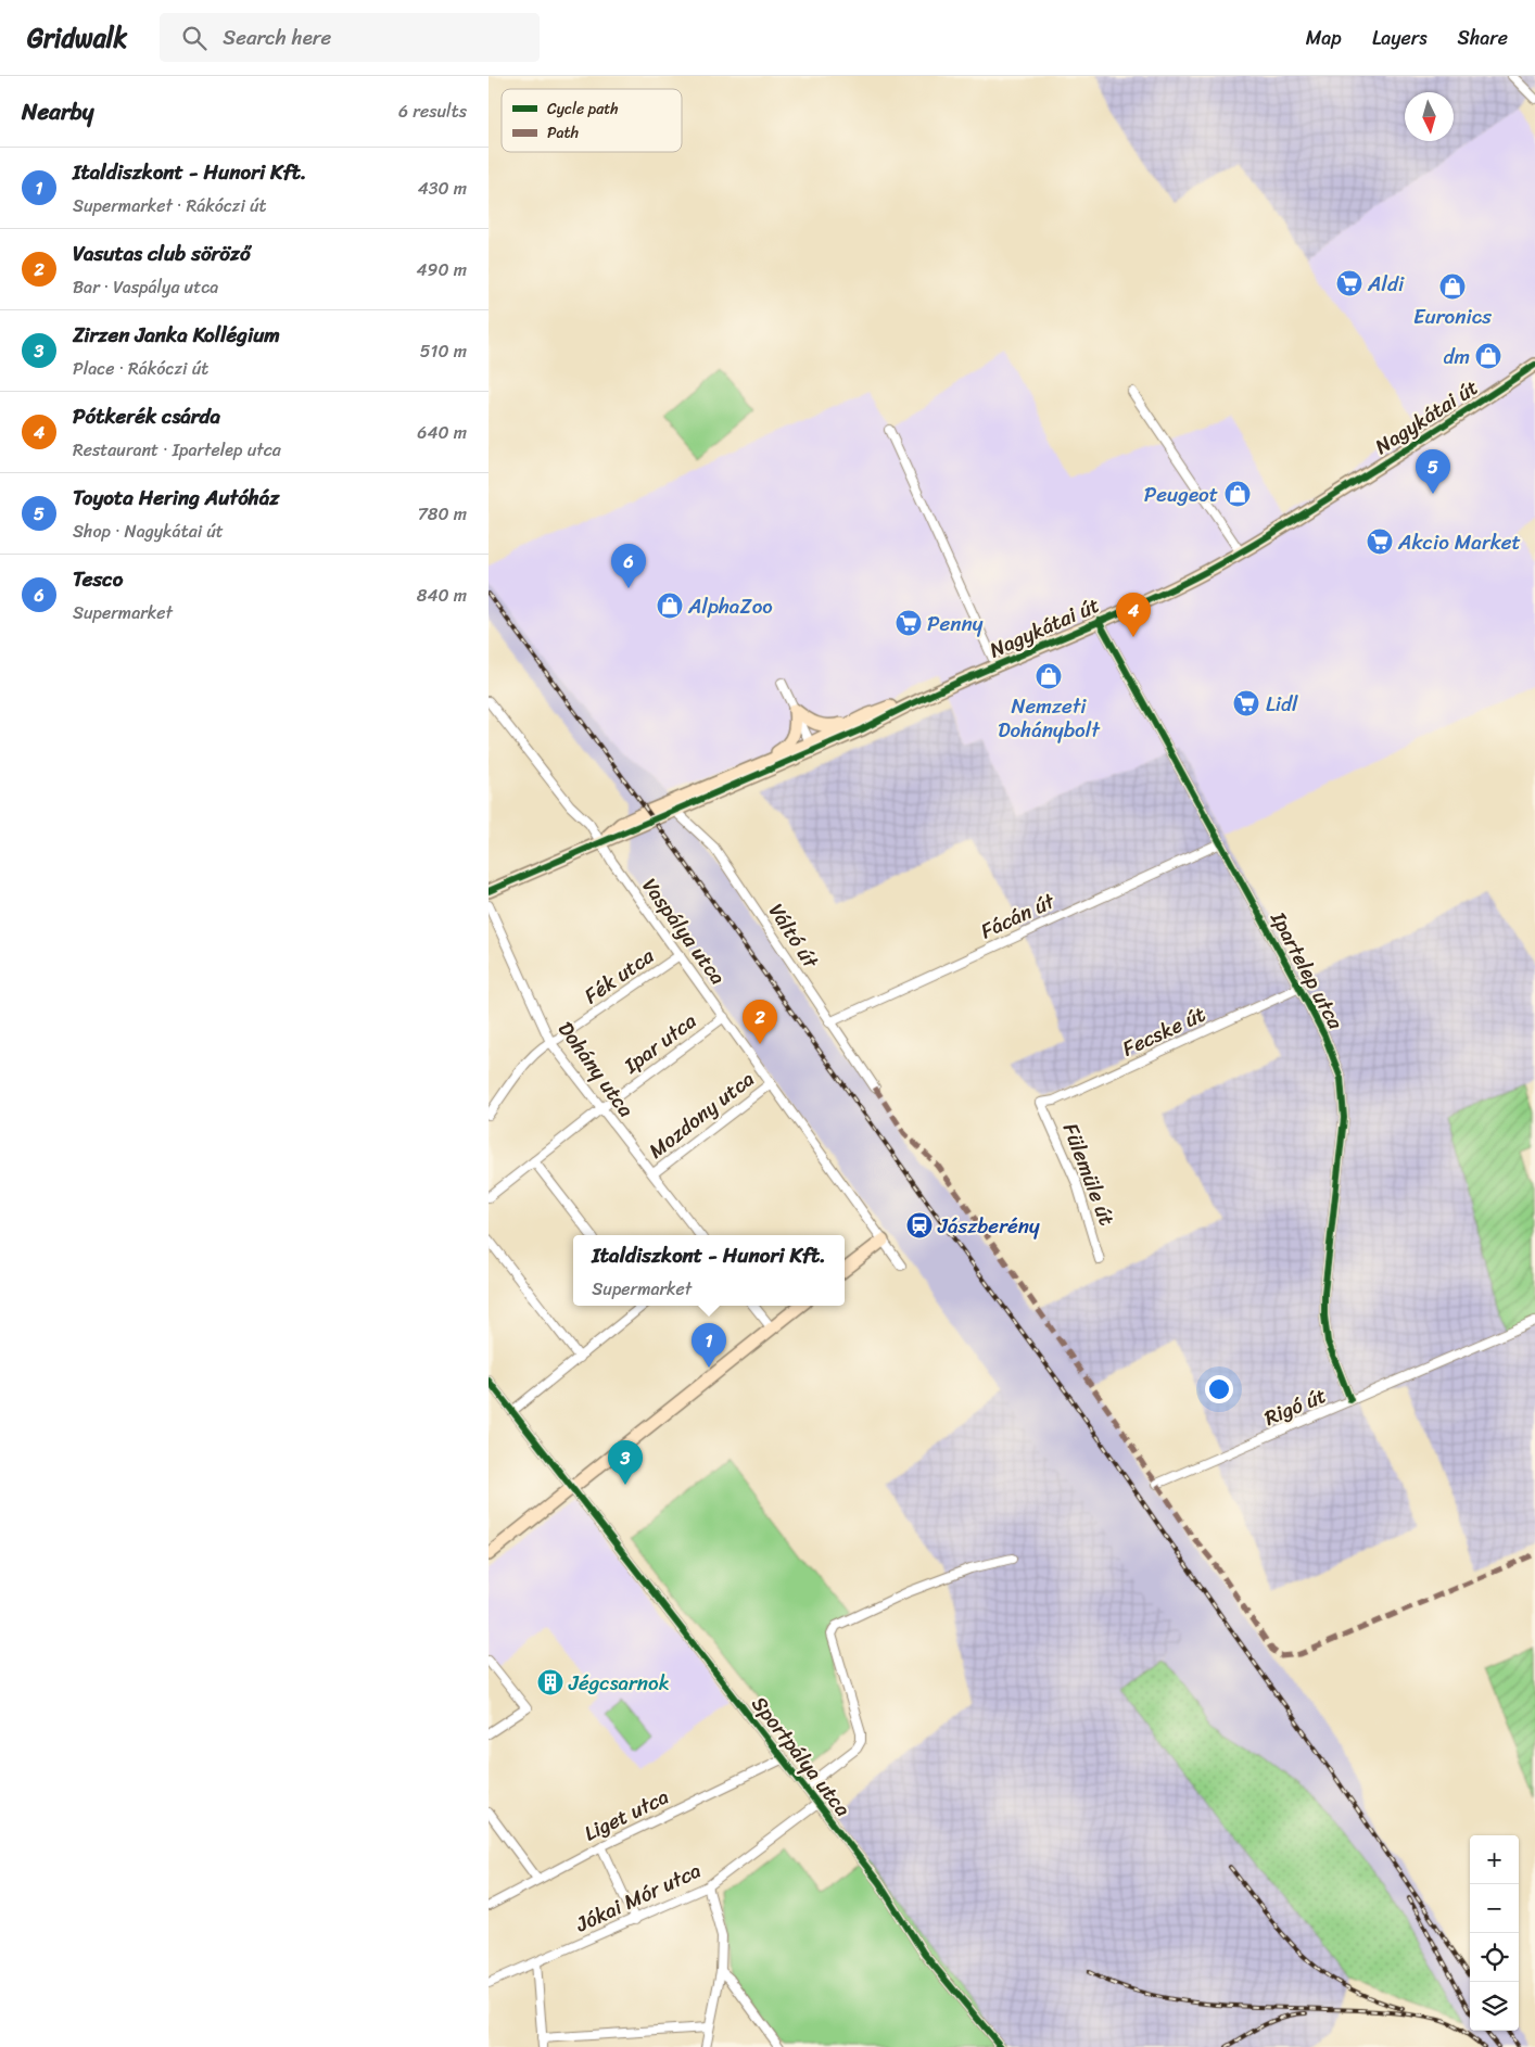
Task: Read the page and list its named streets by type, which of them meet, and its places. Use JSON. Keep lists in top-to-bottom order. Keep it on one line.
{"streets":{"street":["Nagykátai út","Fácán út","Vaspálya utca","Váltó út","Ipartelep utca","Fék utca","Fecske út","Ipar utca","Dohány utca","Mozdony utca","Fülemüle út","Rigó út","Sportpálya utca","Liget utca","Jókai Mór utca"]},"crossings":[["Nagykátai út","Vaspálya utca"],["Nagykátai út","Váltó út"],["Nagykátai út","Ipartelep utca"],["Fácán út","Váltó út"],["Fácán út","Ipartelep utca"],["Vaspálya utca","Fék utca"],["Vaspálya utca","Ipar utca"],["Vaspálya utca","Mozdony utca"],["Ipartelep utca","Fecske út"],["Ipartelep utca","Rigó út"],["Fék utca","Dohány utca"],["Fecske út","Fülemüle út"],["Ipar utca","Dohány utca"],["Dohány utca","Mozdony utca"],["Sportpálya utca","Liget utca"],["Sportpálya utca","Jókai Mór utca"]],"places":{"supermarket":["Aldi","Akcio Market","Penny","Lidl"],"shop":["Euronics","dm","Peugeot","AlphaZoo","Nemzeti Dohánybolt"],"station":["Jászberény"],"building":["Jégcsarnok"]},"legend":["Cycle path","Path"],"north":"bottom","page":{"header":"Gridwalk","search":"Search here","nav":["Map","Layers","Share"],"heading":["Nearby","6 results"],"list":[{"mark":"1","name":"Italdiszkont - Hunori Kft.","note":"Supermarket · Rákóczi út","value":"430 m"},{"mark":"2","name":"Vasutas club söröző","note":"Bar · Vaspálya utca","value":"490 m"},{"mark":"3","name":"Zirzen Janka Kollégium","note":"Place · Rákóczi út","value":"510 m"},{"mark":"4","name":"Pótkerék csárda","note":"Restaurant · Ipartelep utca","value":"640 m"},{"mark":"5","name":"Toyota Hering Autóház","note":"Shop · Nagykátai út","value":"780 m"},{"mark":"6","name":"Tesco","note":"Supermarket","value":"840 m"}],"pins":["5","6","4","2","1","3"],"popup":["Italdiszkont - Hunori Kft.","Supermarket"],"map_buttons":["+","−"]}}
